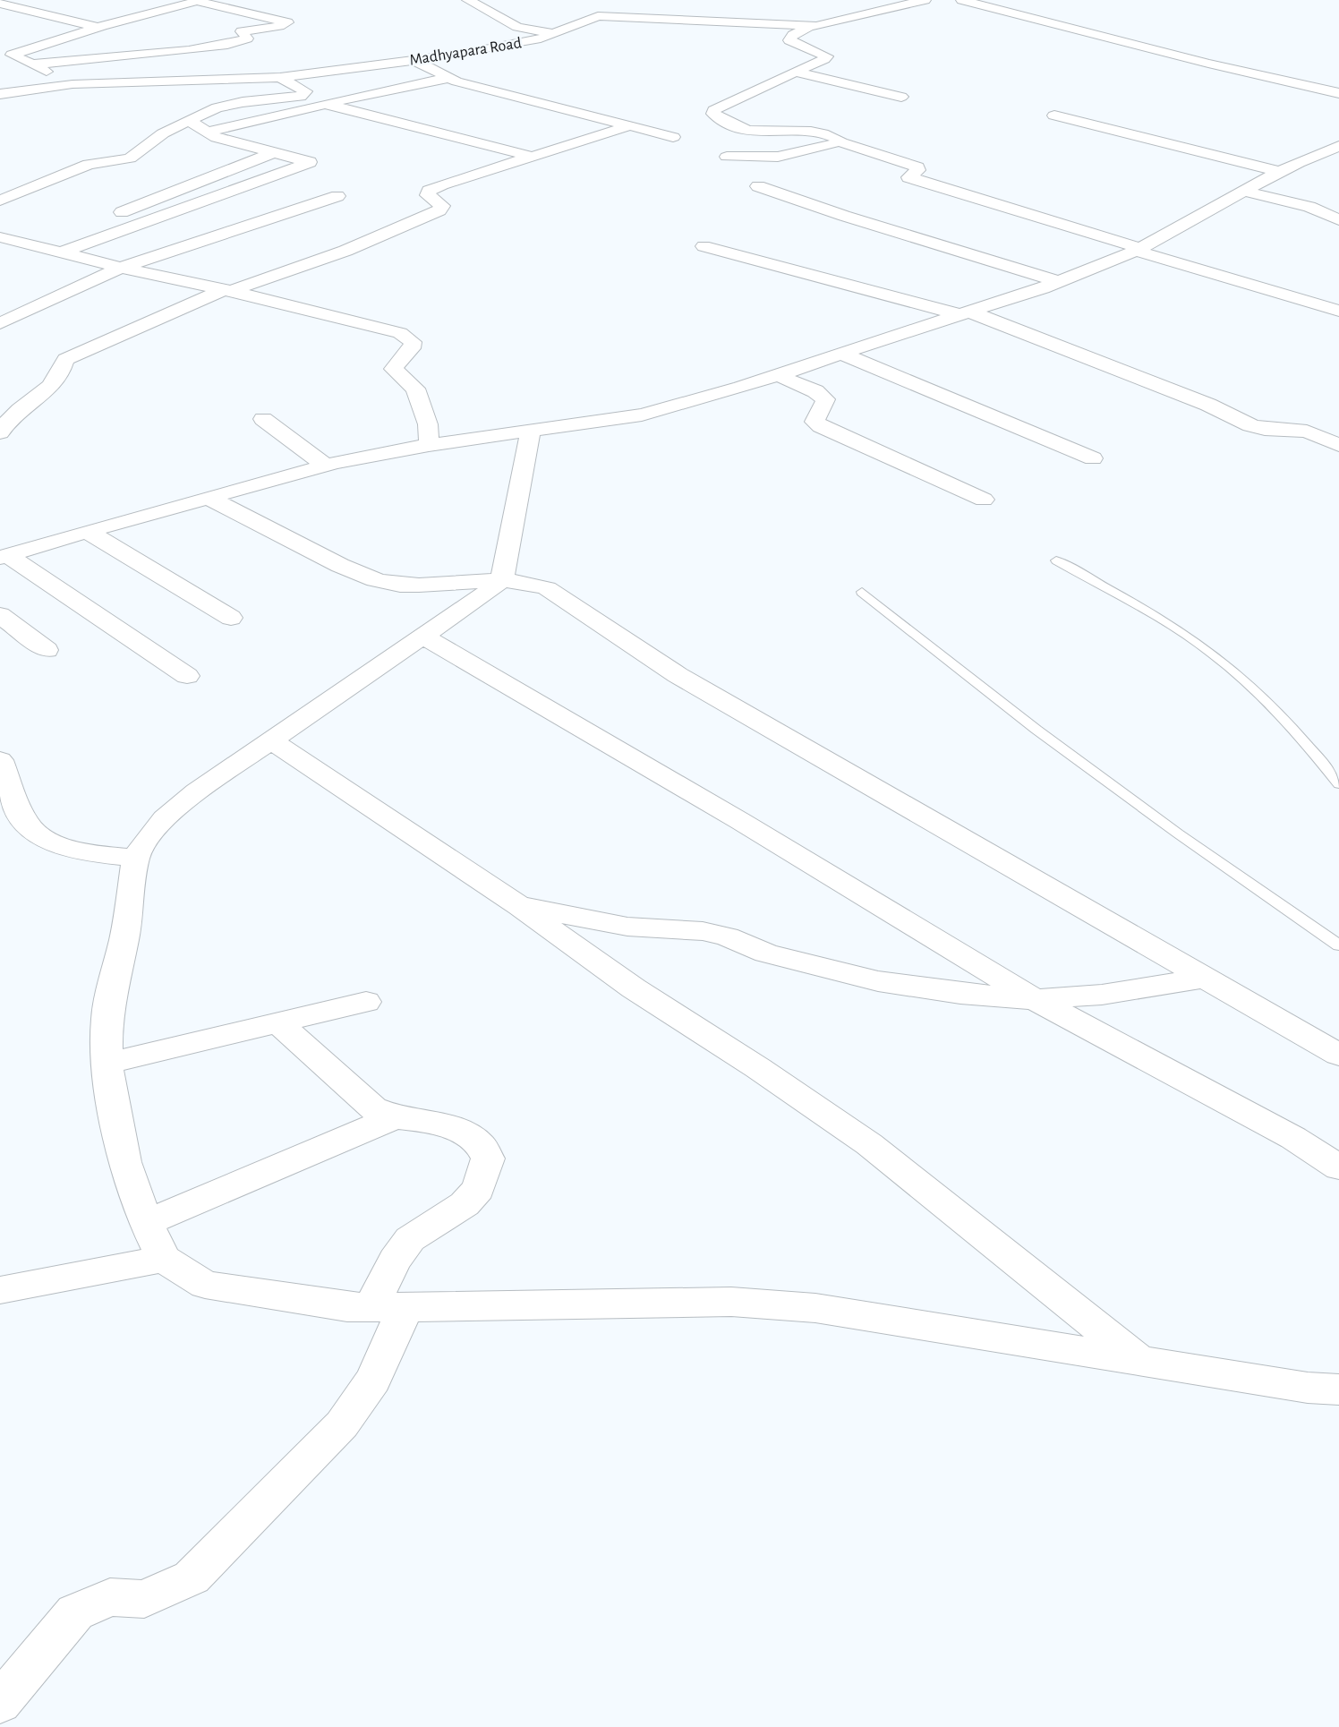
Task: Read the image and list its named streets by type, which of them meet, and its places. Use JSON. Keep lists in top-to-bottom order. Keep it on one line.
{"streets":{"street":["Madhyapara Road"]}}
